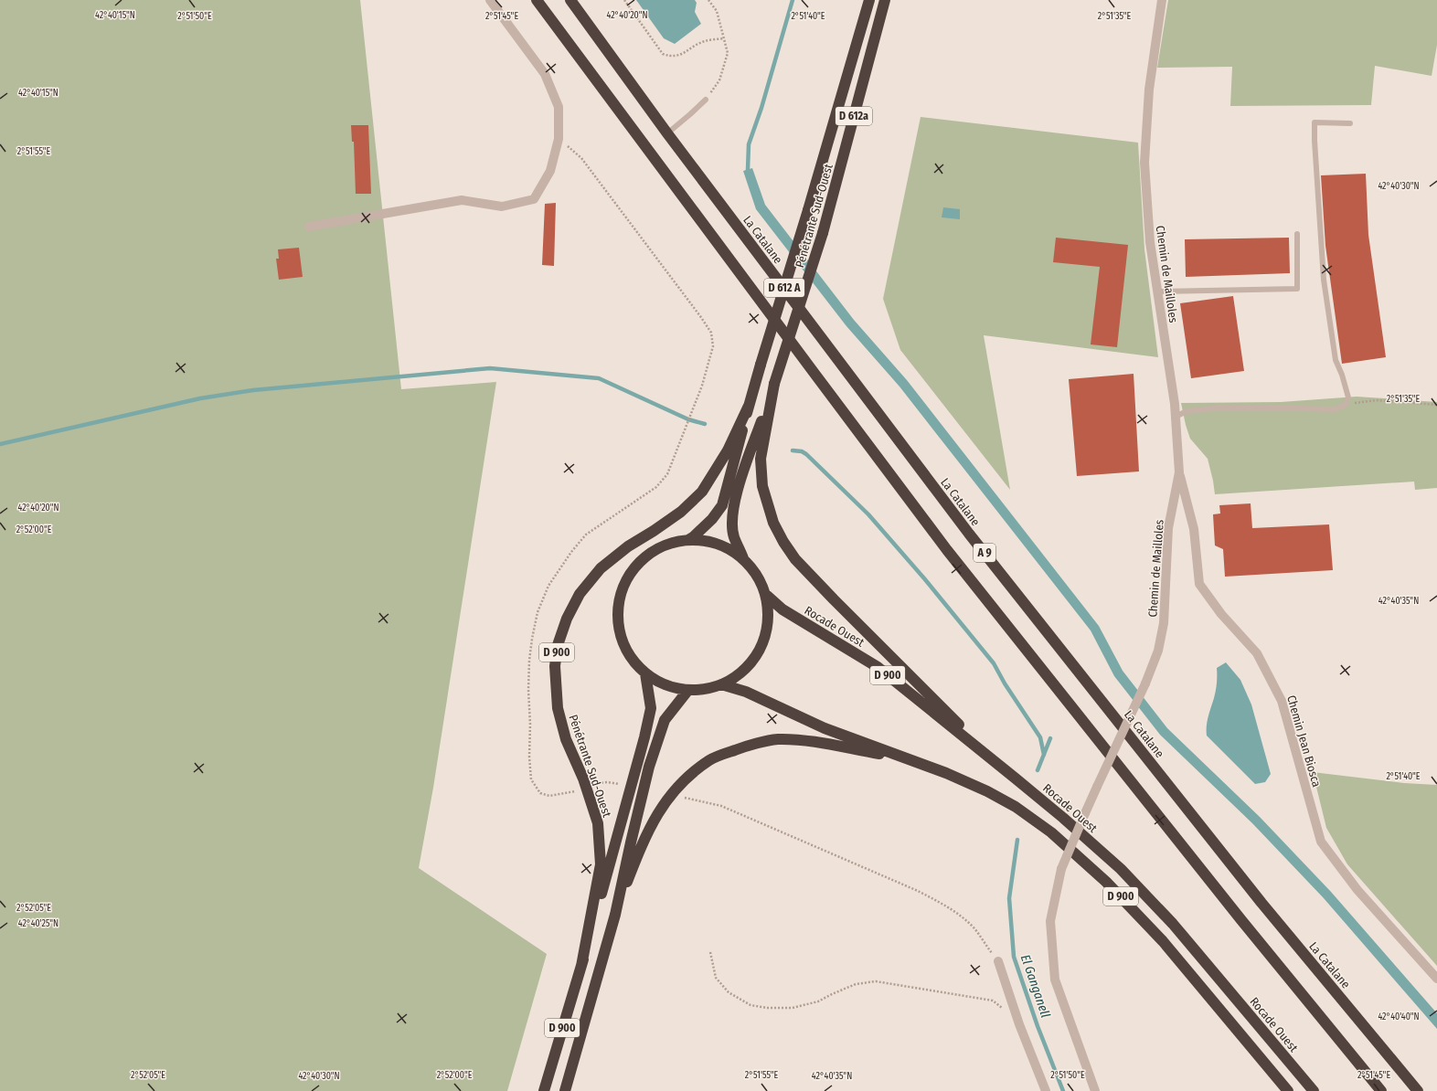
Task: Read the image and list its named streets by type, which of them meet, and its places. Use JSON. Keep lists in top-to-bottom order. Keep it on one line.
{"streets":{"highway":["D 612a","Pénétrante Sud-Ouest","La Catalane","D 612 A","A 9","Rocade Ouest","D 900"],"street":["Chemin de Mailloles","Chemin Jean Biosca"]},"crossings":[["Pénétrante Sud-Ouest","Rocade Ouest"],["Chemin de Mailloles","Chemin Jean Biosca"],["Rocade Ouest","D 900"]],"water":["El Ganganell"],"coordinates":["42°40'15\"N","42°40'20\"N","2°51'50\"E","2°51'45\"E","2°51'40\"E","2°51'35\"E","2°51'55\"E","42°40'30\"N","2°52'00\"E","42°40'35\"N","2°52'05\"E","42°40'25\"N","42°40'40\"N"]}
